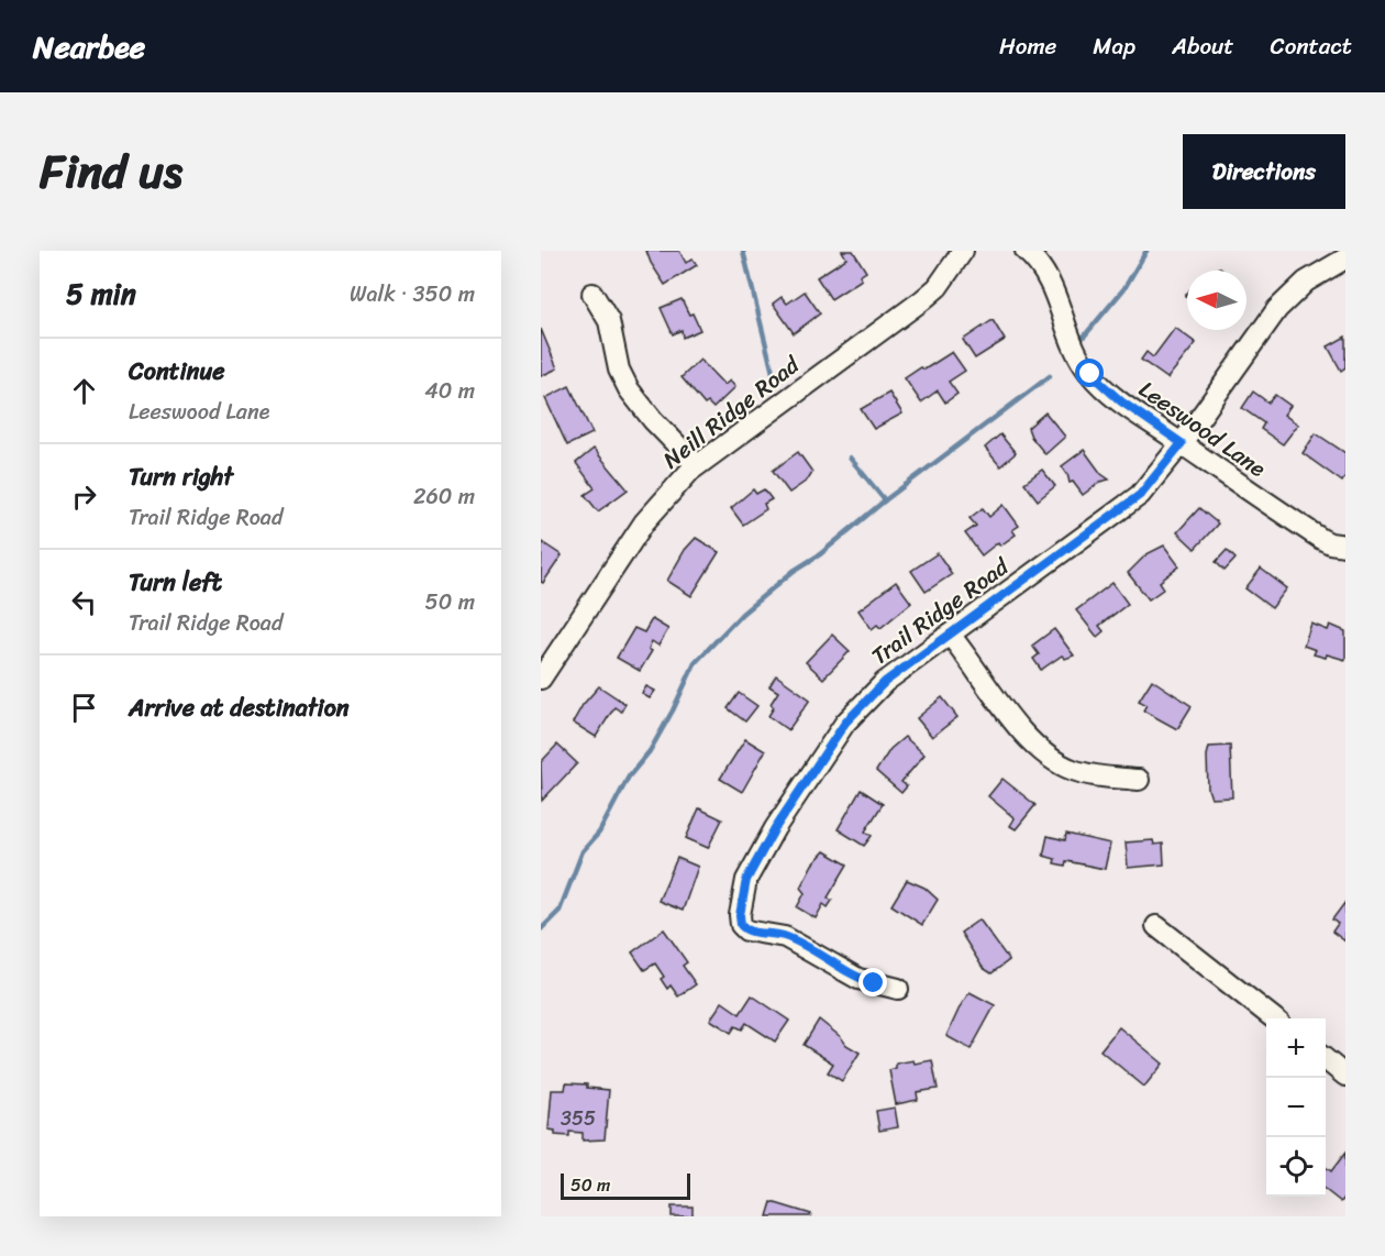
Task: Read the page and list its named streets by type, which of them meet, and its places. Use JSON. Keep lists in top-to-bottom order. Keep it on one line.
{"streets":{"street":["Neill Ridge Road","Leeswood Lane","Trail Ridge Road"]},"crossings":[["Leeswood Lane","Trail Ridge Road"]],"house_numbers":["355"],"scale_bar":"50 m","north":"left","page":{"header":"Nearbee","nav":["Home","Map","About","Contact"],"title":"Find us","buttons":"Directions","heading":["5 min","Walk · 350 m"],"list":[["Continue","Leeswood Lane","40 m"],["Turn right","Trail Ridge Road","260 m"],["Turn left","Trail Ridge Road","50 m"],"Arrive at destination"],"map_buttons":["+","−"],"scale":"50 m"}}
